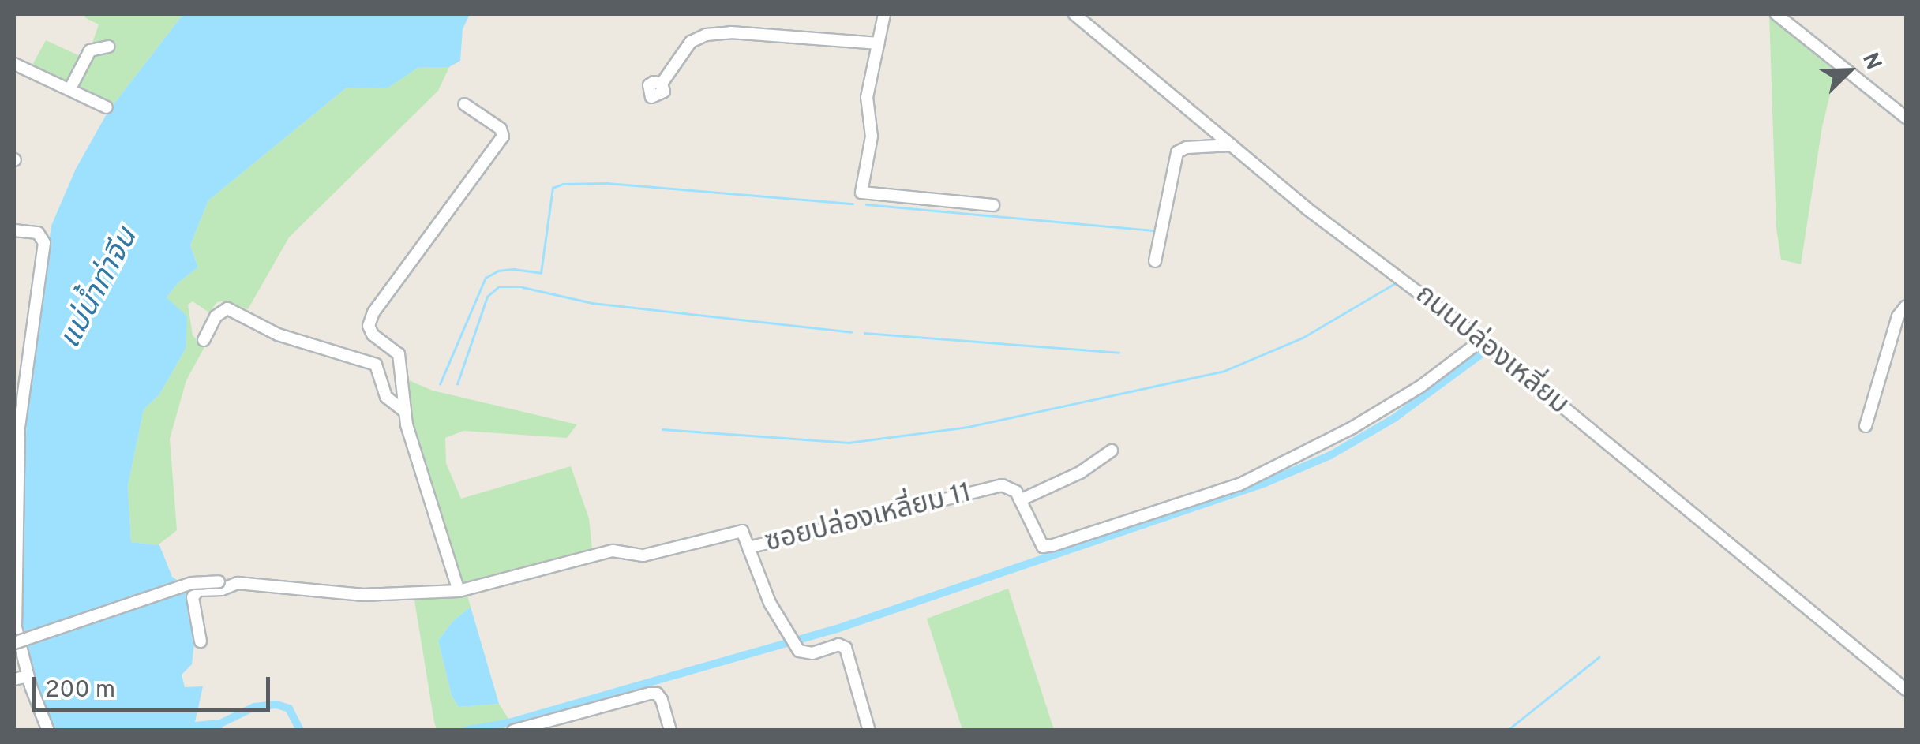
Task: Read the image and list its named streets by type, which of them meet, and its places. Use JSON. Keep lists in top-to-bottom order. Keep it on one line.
{"streets":{"street":["ถนนปล่องเหลี่ยม","ซอยปล่องเหลี่ยม 11"]},"water":["แม่น้ำท่าจีน"],"scale_bar":"200 m","north":"top right"}
